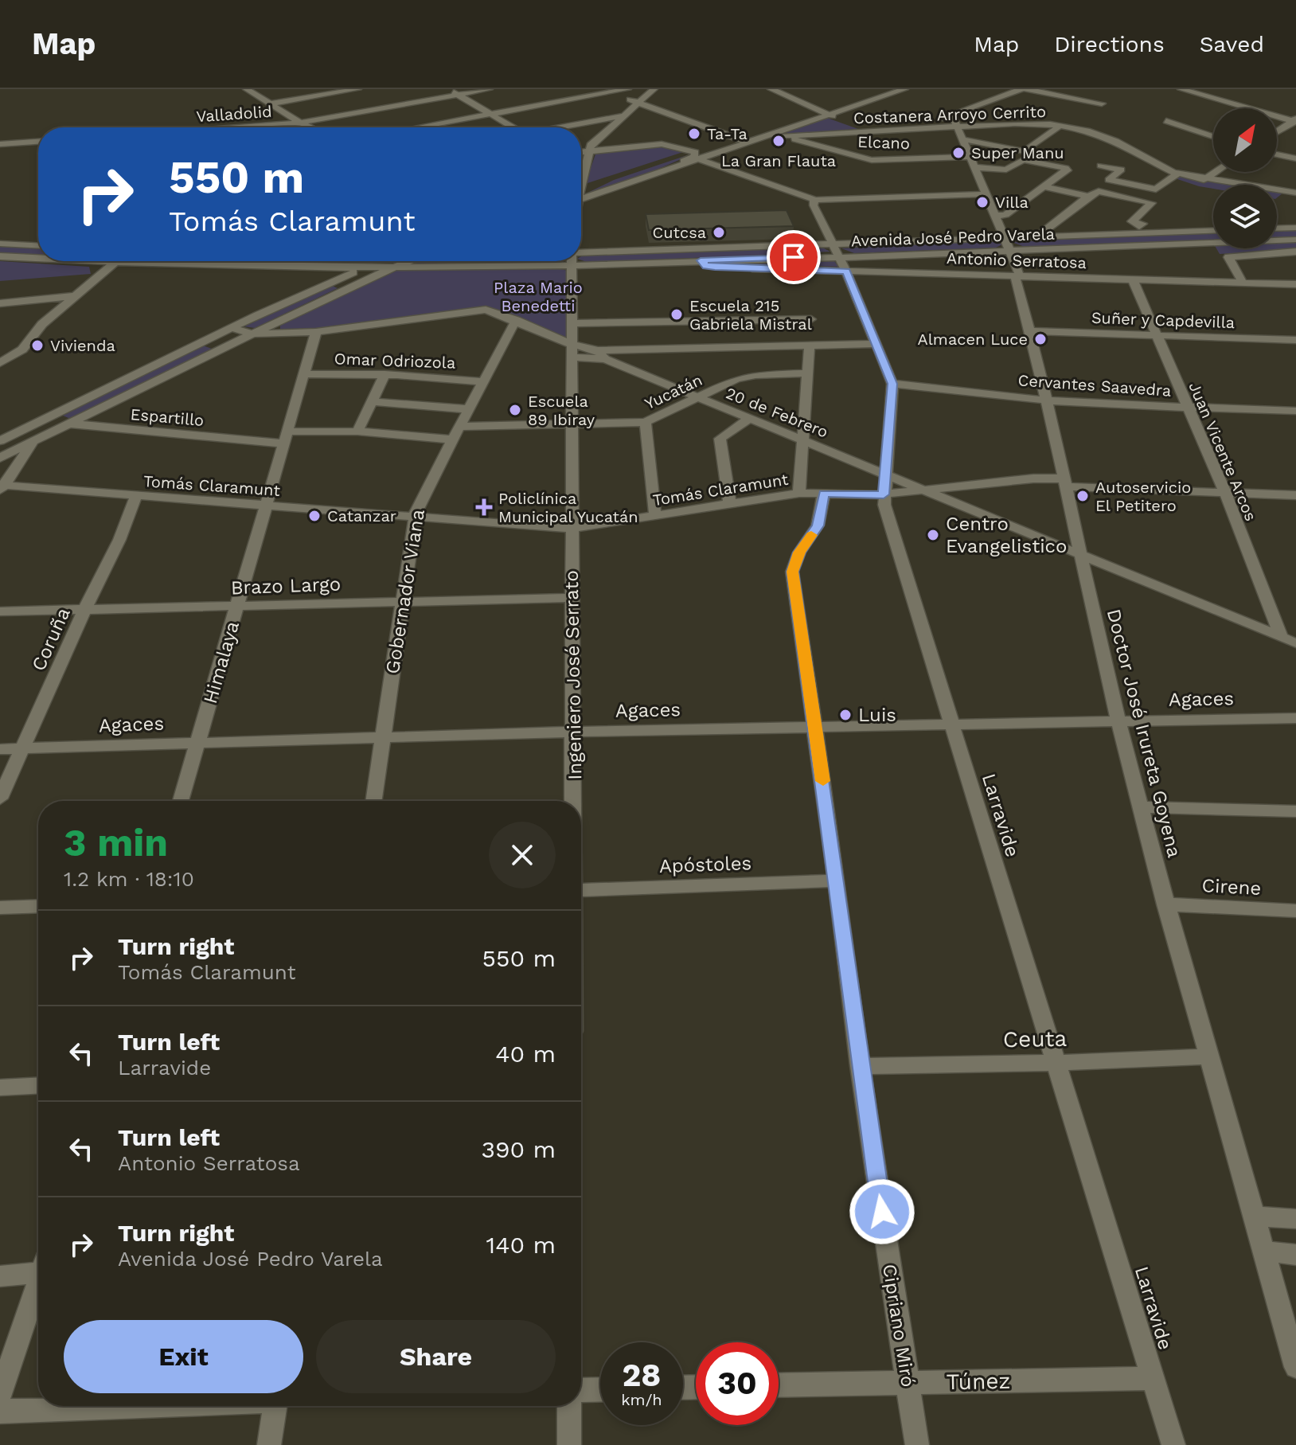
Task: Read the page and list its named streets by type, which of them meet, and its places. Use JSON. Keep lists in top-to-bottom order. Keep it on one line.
{"streets":{"street":["Valladolid","Costanera Arroyo Cerrito","Elcano","Avenida José Pedro Varela","Antonio Serratosa","Suñer y Capdevilla","Omar Odriozola","Cervantes Saavedra","Yucatán","20 de Febrero","Espartillo","Juan Vicente Arcos","Tomás Claramunt","Brazo Largo","Gobernador Viana","Coruña","Himalaya","Ingeniero José Serrato","Agaces","Doctor José Irureta Goyena","Larravide","Apóstoles","Cirene","Ceuta","Cipriano Miró","Túnez"]},"crossings":[["Costanera Arroyo Cerrito","Elcano"],["Costanera Arroyo Cerrito","Doctor José Irureta Goyena"],["Elcano","Doctor José Irureta Goyena"],["Avenida José Pedro Varela","Antonio Serratosa"],["Avenida José Pedro Varela","Ingeniero José Serrato"],["Avenida José Pedro Varela","Doctor José Irureta Goyena"],["Avenida José Pedro Varela","Larravide"],["Antonio Serratosa","Juan Vicente Arcos"],["Antonio Serratosa","Doctor José Irureta Goyena"],["Antonio Serratosa","Larravide"],["Suñer y Capdevilla","Juan Vicente Arcos"],["Suñer y Capdevilla","Doctor José Irureta Goyena"],["Omar Odriozola","Gobernador Viana"],["Omar Odriozola","Himalaya"],["Cervantes Saavedra","Juan Vicente Arcos"],["Cervantes Saavedra","Doctor José Irureta Goyena"],["Cervantes Saavedra","Larravide"],["Yucatán","20 de Febrero"],["Yucatán","Tomás Claramunt"],["20 de Febrero","Juan Vicente Arcos"],["20 de Febrero","Tomás Claramunt"],["20 de Febrero","Gobernador Viana"],["20 de Febrero","Himalaya"],["20 de Febrero","Ingeniero José Serrato"],["20 de Febrero","Doctor José Irureta Goyena"],["20 de Febrero","Larravide"],["Espartillo","Gobernador Viana"],["Espartillo","Himalaya"],["Juan Vicente Arcos","Tomás Claramunt"],["Tomás Claramunt","Gobernador Viana"],["Tomás Claramunt","Coruña"],["Tomás Claramunt","Himalaya"],["Tomás Claramunt","Ingeniero José Serrato"],["Tomás Claramunt","Doctor José Irureta Goyena"],["Tomás Claramunt","Larravide"],["Tomás Claramunt","Cipriano Miró"],["Brazo Largo","Gobernador Viana"],["Brazo Largo","Coruña"],["Brazo Largo","Himalaya"],["Brazo Largo","Ingeniero José Serrato"],["Gobernador Viana","Agaces"],["Coruña","Agaces"],["Himalaya","Agaces"],["Ingeniero José Serrato","Agaces"],["Agaces","Doctor José Irureta Goyena"],["Agaces","Larravide"],["Agaces","Cipriano Miró"],["Doctor José Irureta Goyena","Cirene"],["Doctor José Irureta Goyena","Ceuta"],["Larravide","Ceuta"],["Larravide","Túnez"],["Apóstoles","Cipriano Miró"],["Ceuta","Cipriano Miró"],["Cipriano Miró","Túnez"]],"parks":["Plaza Mario Benedetti"],"places":{"other":["Ta-Ta","La Gran Flauta","Super Manu","Villa","Cutcsa","Escuela 215 Gabriela Mistral","Almacen Luce","Vivienda","Escuela 89 Ibiray","Autoservicio El Petitero","Catanzar","Centro Evangelistico","Luis"],"health":["Policlínica Municipal Yucatán"]},"north":"top right","page":{"header":"Map","nav":["Map","Directions","Saved"],"turn":["550 m","Tomás Claramunt"],"heading":["3 min","1.2 km · 18:10"],"list":[{"name":"Turn right","note":"Tomás Claramunt","value":"550 m"},{"name":"Turn left","note":"Larravide","value":"40 m"},{"name":"Turn left","note":"Antonio Serratosa","value":"390 m"},{"name":"Turn right","note":"Avenida José Pedro Varela","value":"140 m"}],"buttons":["Exit","Share"],"speed":"28 km/h","limit":"30"}}
